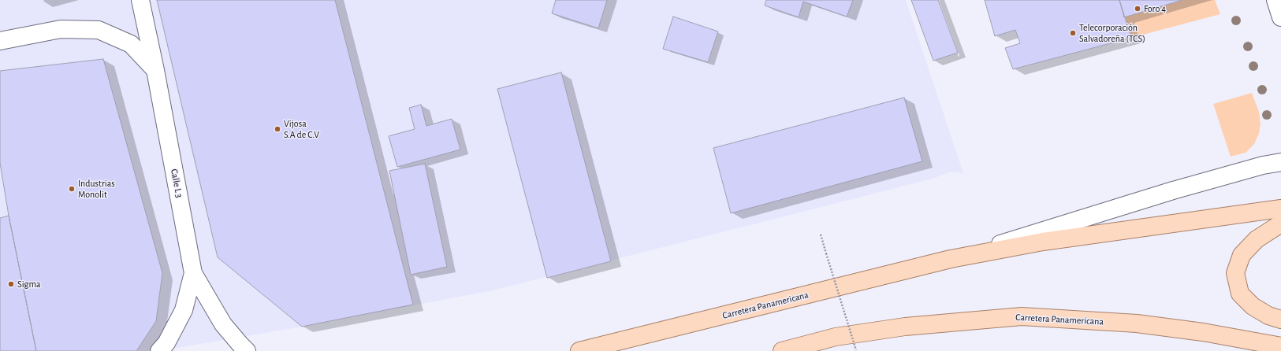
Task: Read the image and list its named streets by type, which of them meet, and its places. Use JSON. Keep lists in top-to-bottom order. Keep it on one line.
{"streets":{"main road":["Carretera Panamericana"],"street":["Calle L 3"]},"places":["Foro 4","Telecorporación Salvadoreña (TCS)","Vijosa S.A de C.V","Industrias Monolit","Sigma"]}
